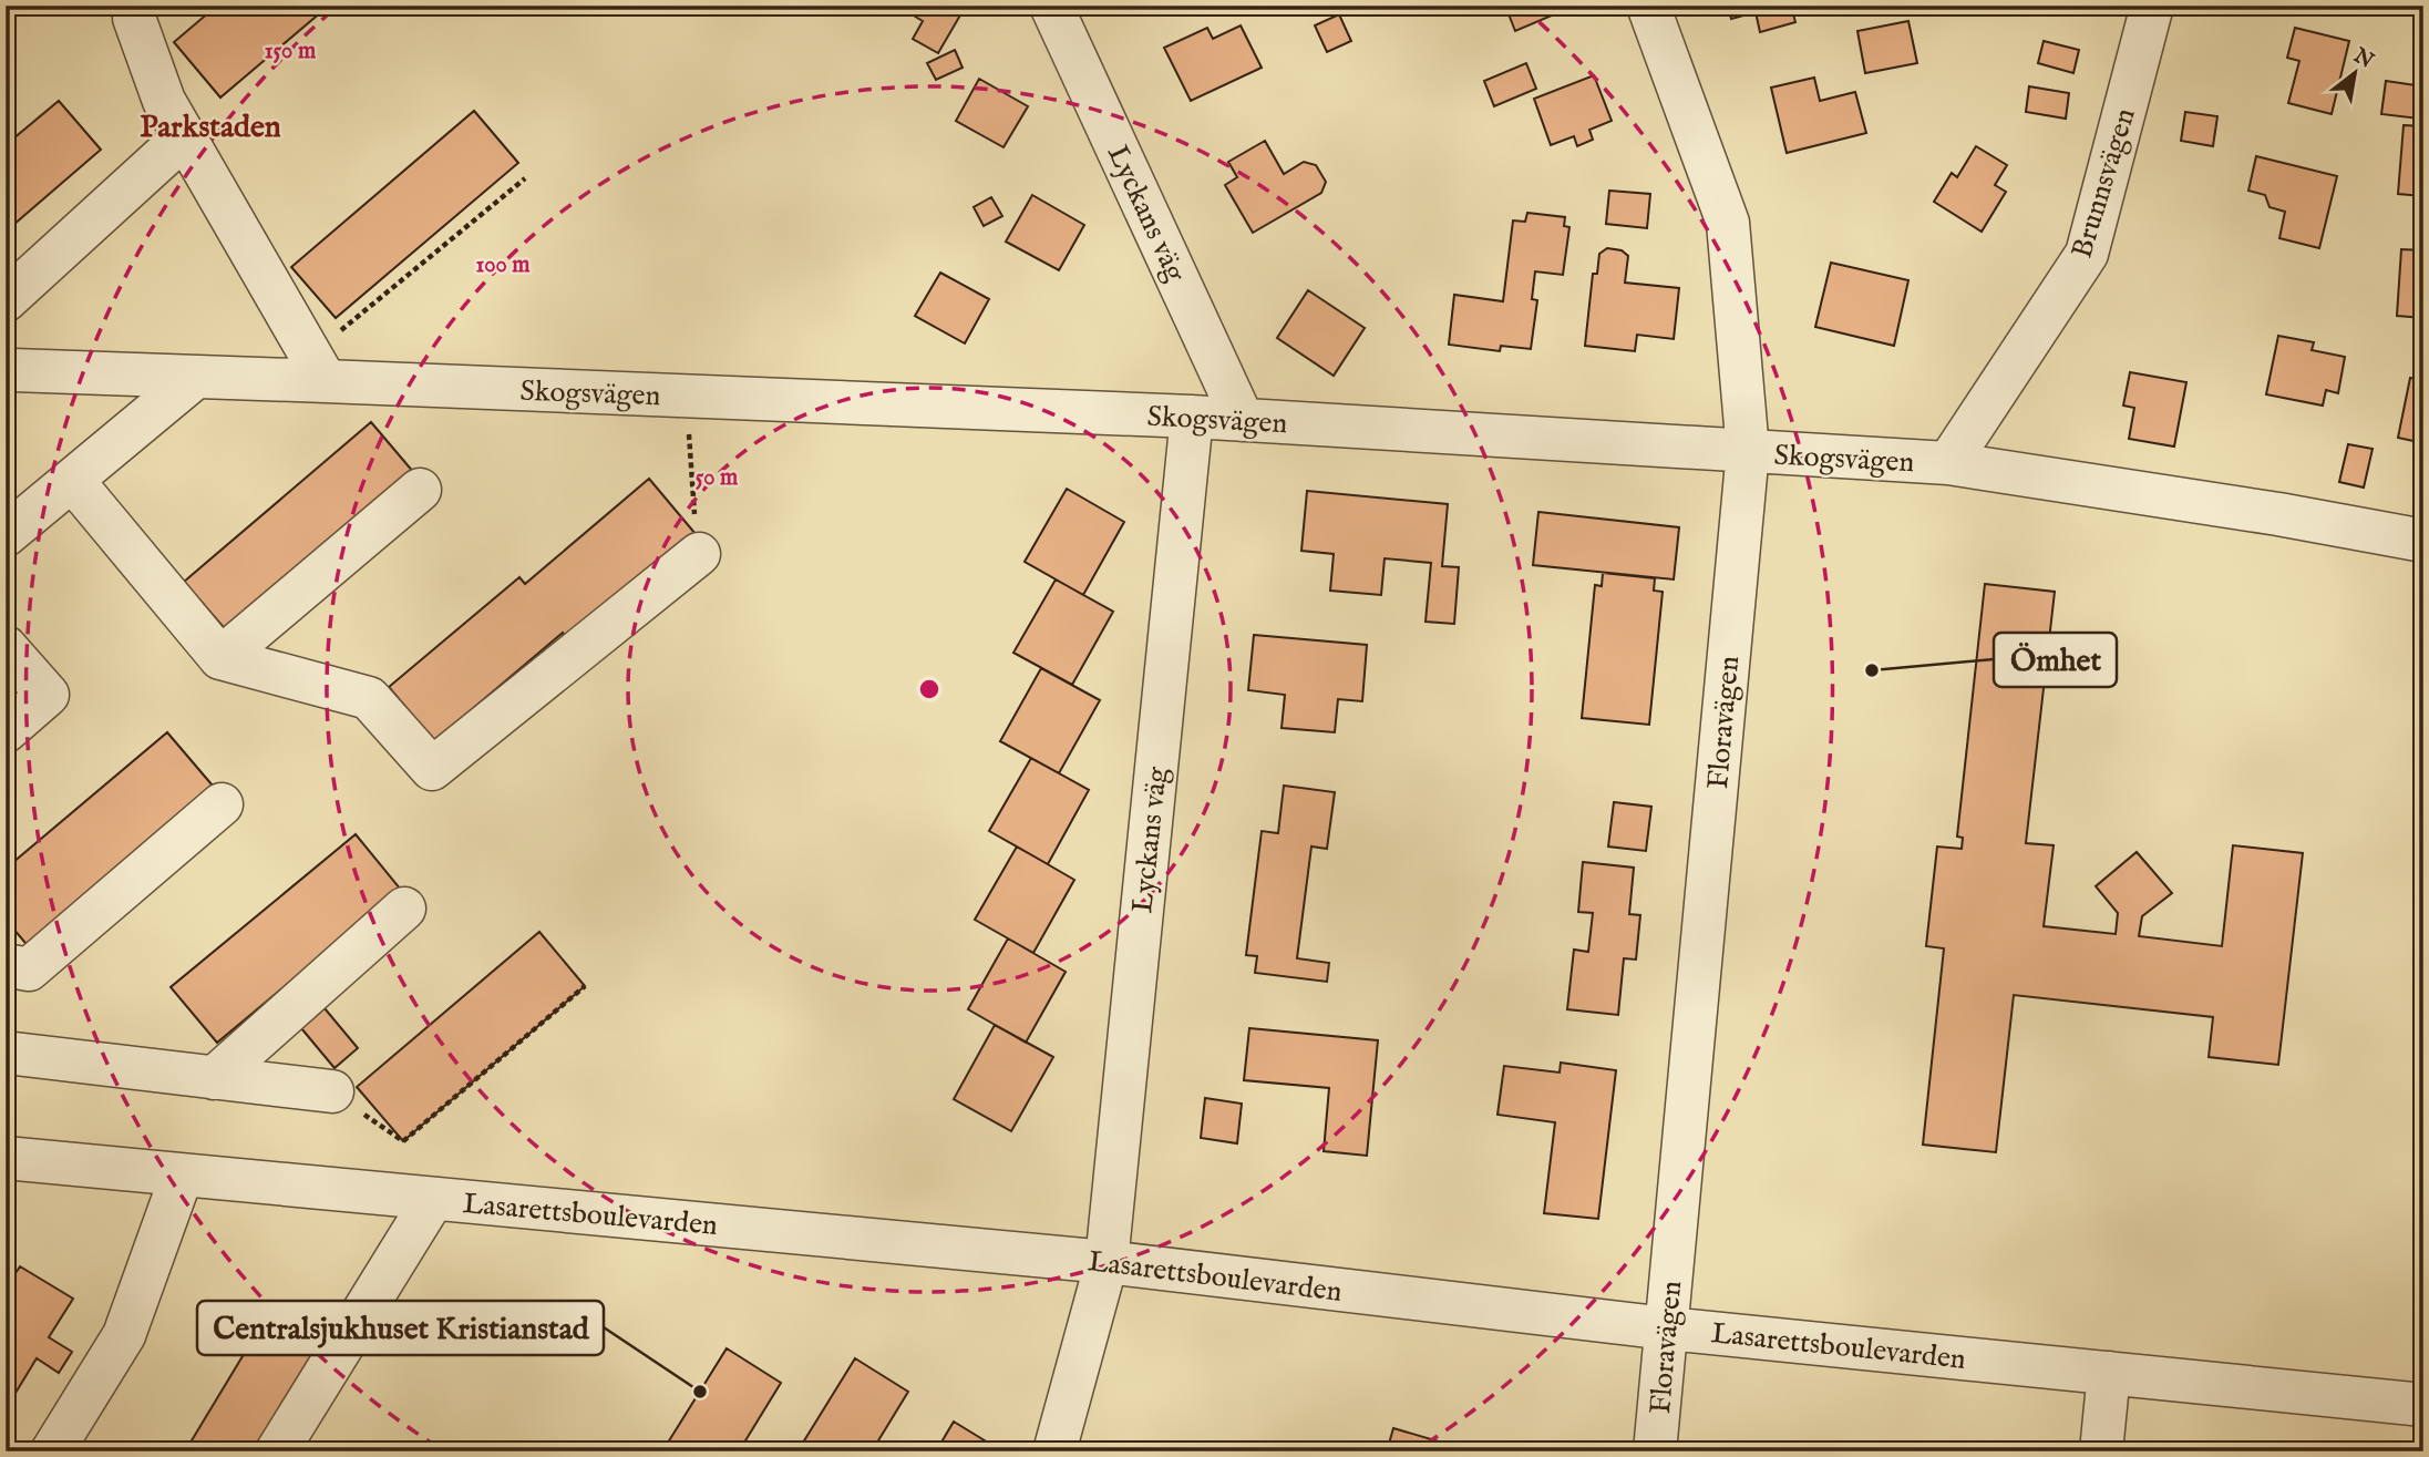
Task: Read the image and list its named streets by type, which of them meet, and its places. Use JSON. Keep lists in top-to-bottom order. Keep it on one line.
{"streets":{"street":["Brunnsvägen","Lyckans väg","Skogsvägen","Floravägen","Lasarettsboulevarden"]},"crossings":[["Brunnsvägen","Skogsvägen"],["Lyckans väg","Skogsvägen"],["Lyckans väg","Lasarettsboulevarden"],["Skogsvägen","Floravägen"],["Floravägen","Lasarettsboulevarden"]],"districts":["Parkstaden"],"places":["Ömhet","Centralsjukhuset Kristianstad"],"north":"top right","rings":["150 m","100 m","50 m"]}
